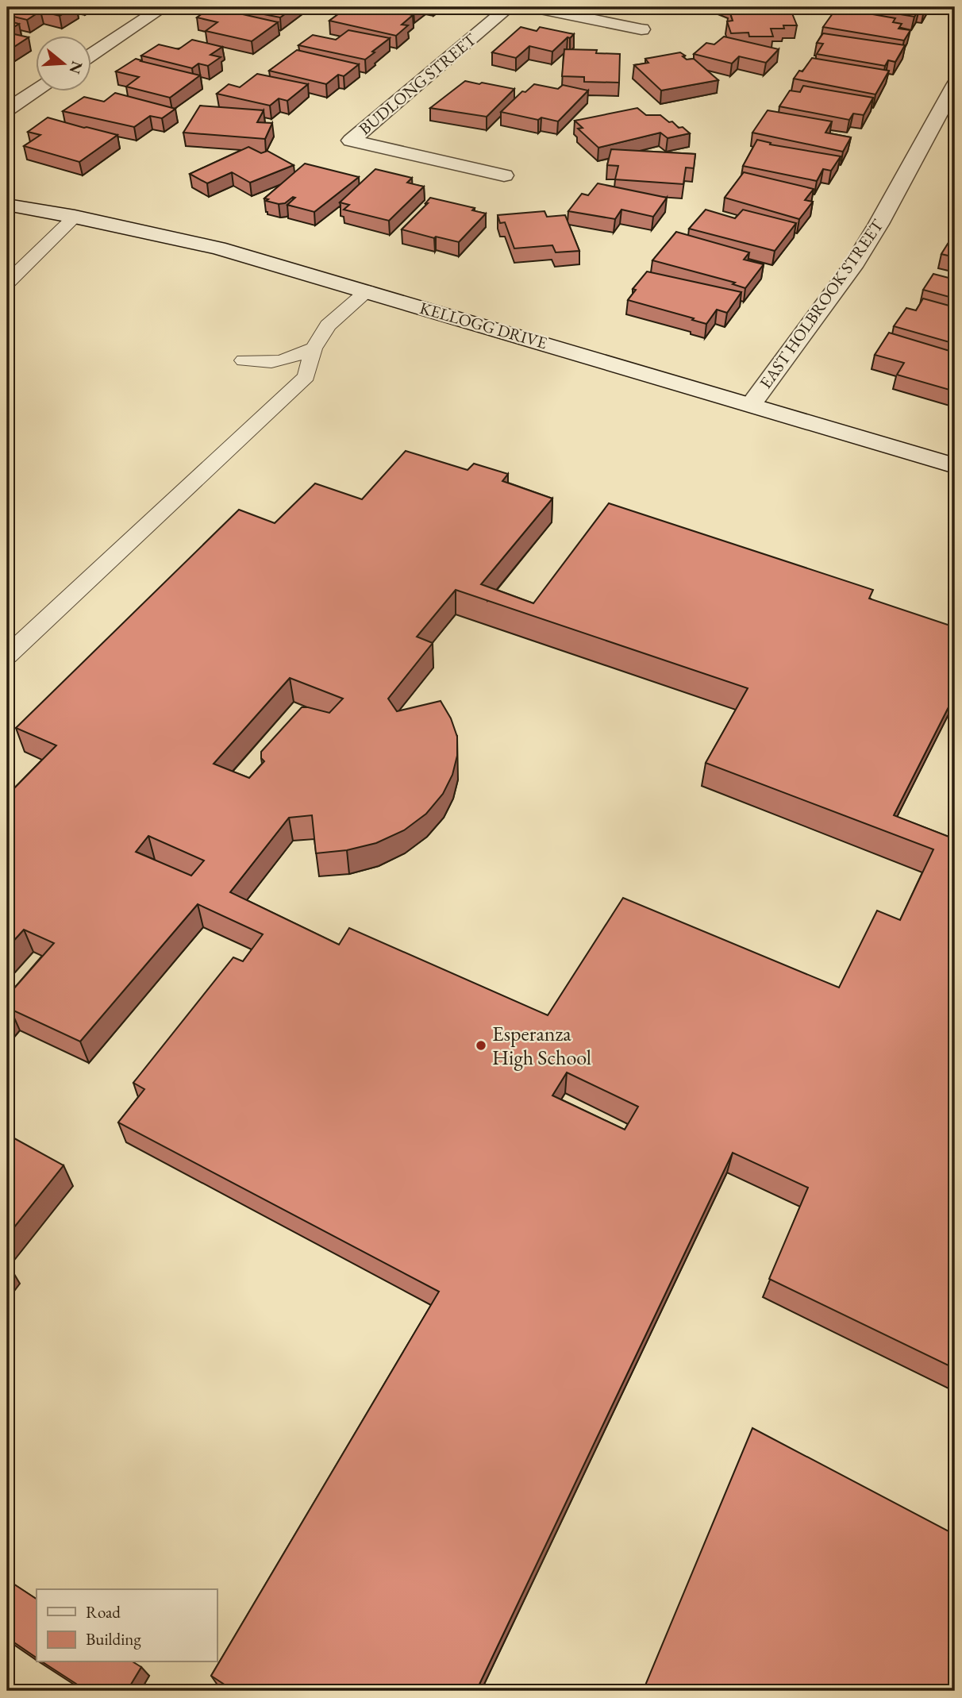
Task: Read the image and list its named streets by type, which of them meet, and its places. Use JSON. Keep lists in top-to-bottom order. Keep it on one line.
{"streets":{"street":["BUDLONG STREET","EAST HOLBROOK STREET","KELLOGG DRIVE"]},"crossings":[["EAST HOLBROOK STREET","KELLOGG DRIVE"]],"places":["Esperanza High School"],"legend":["Road","Building"],"north":"right"}
